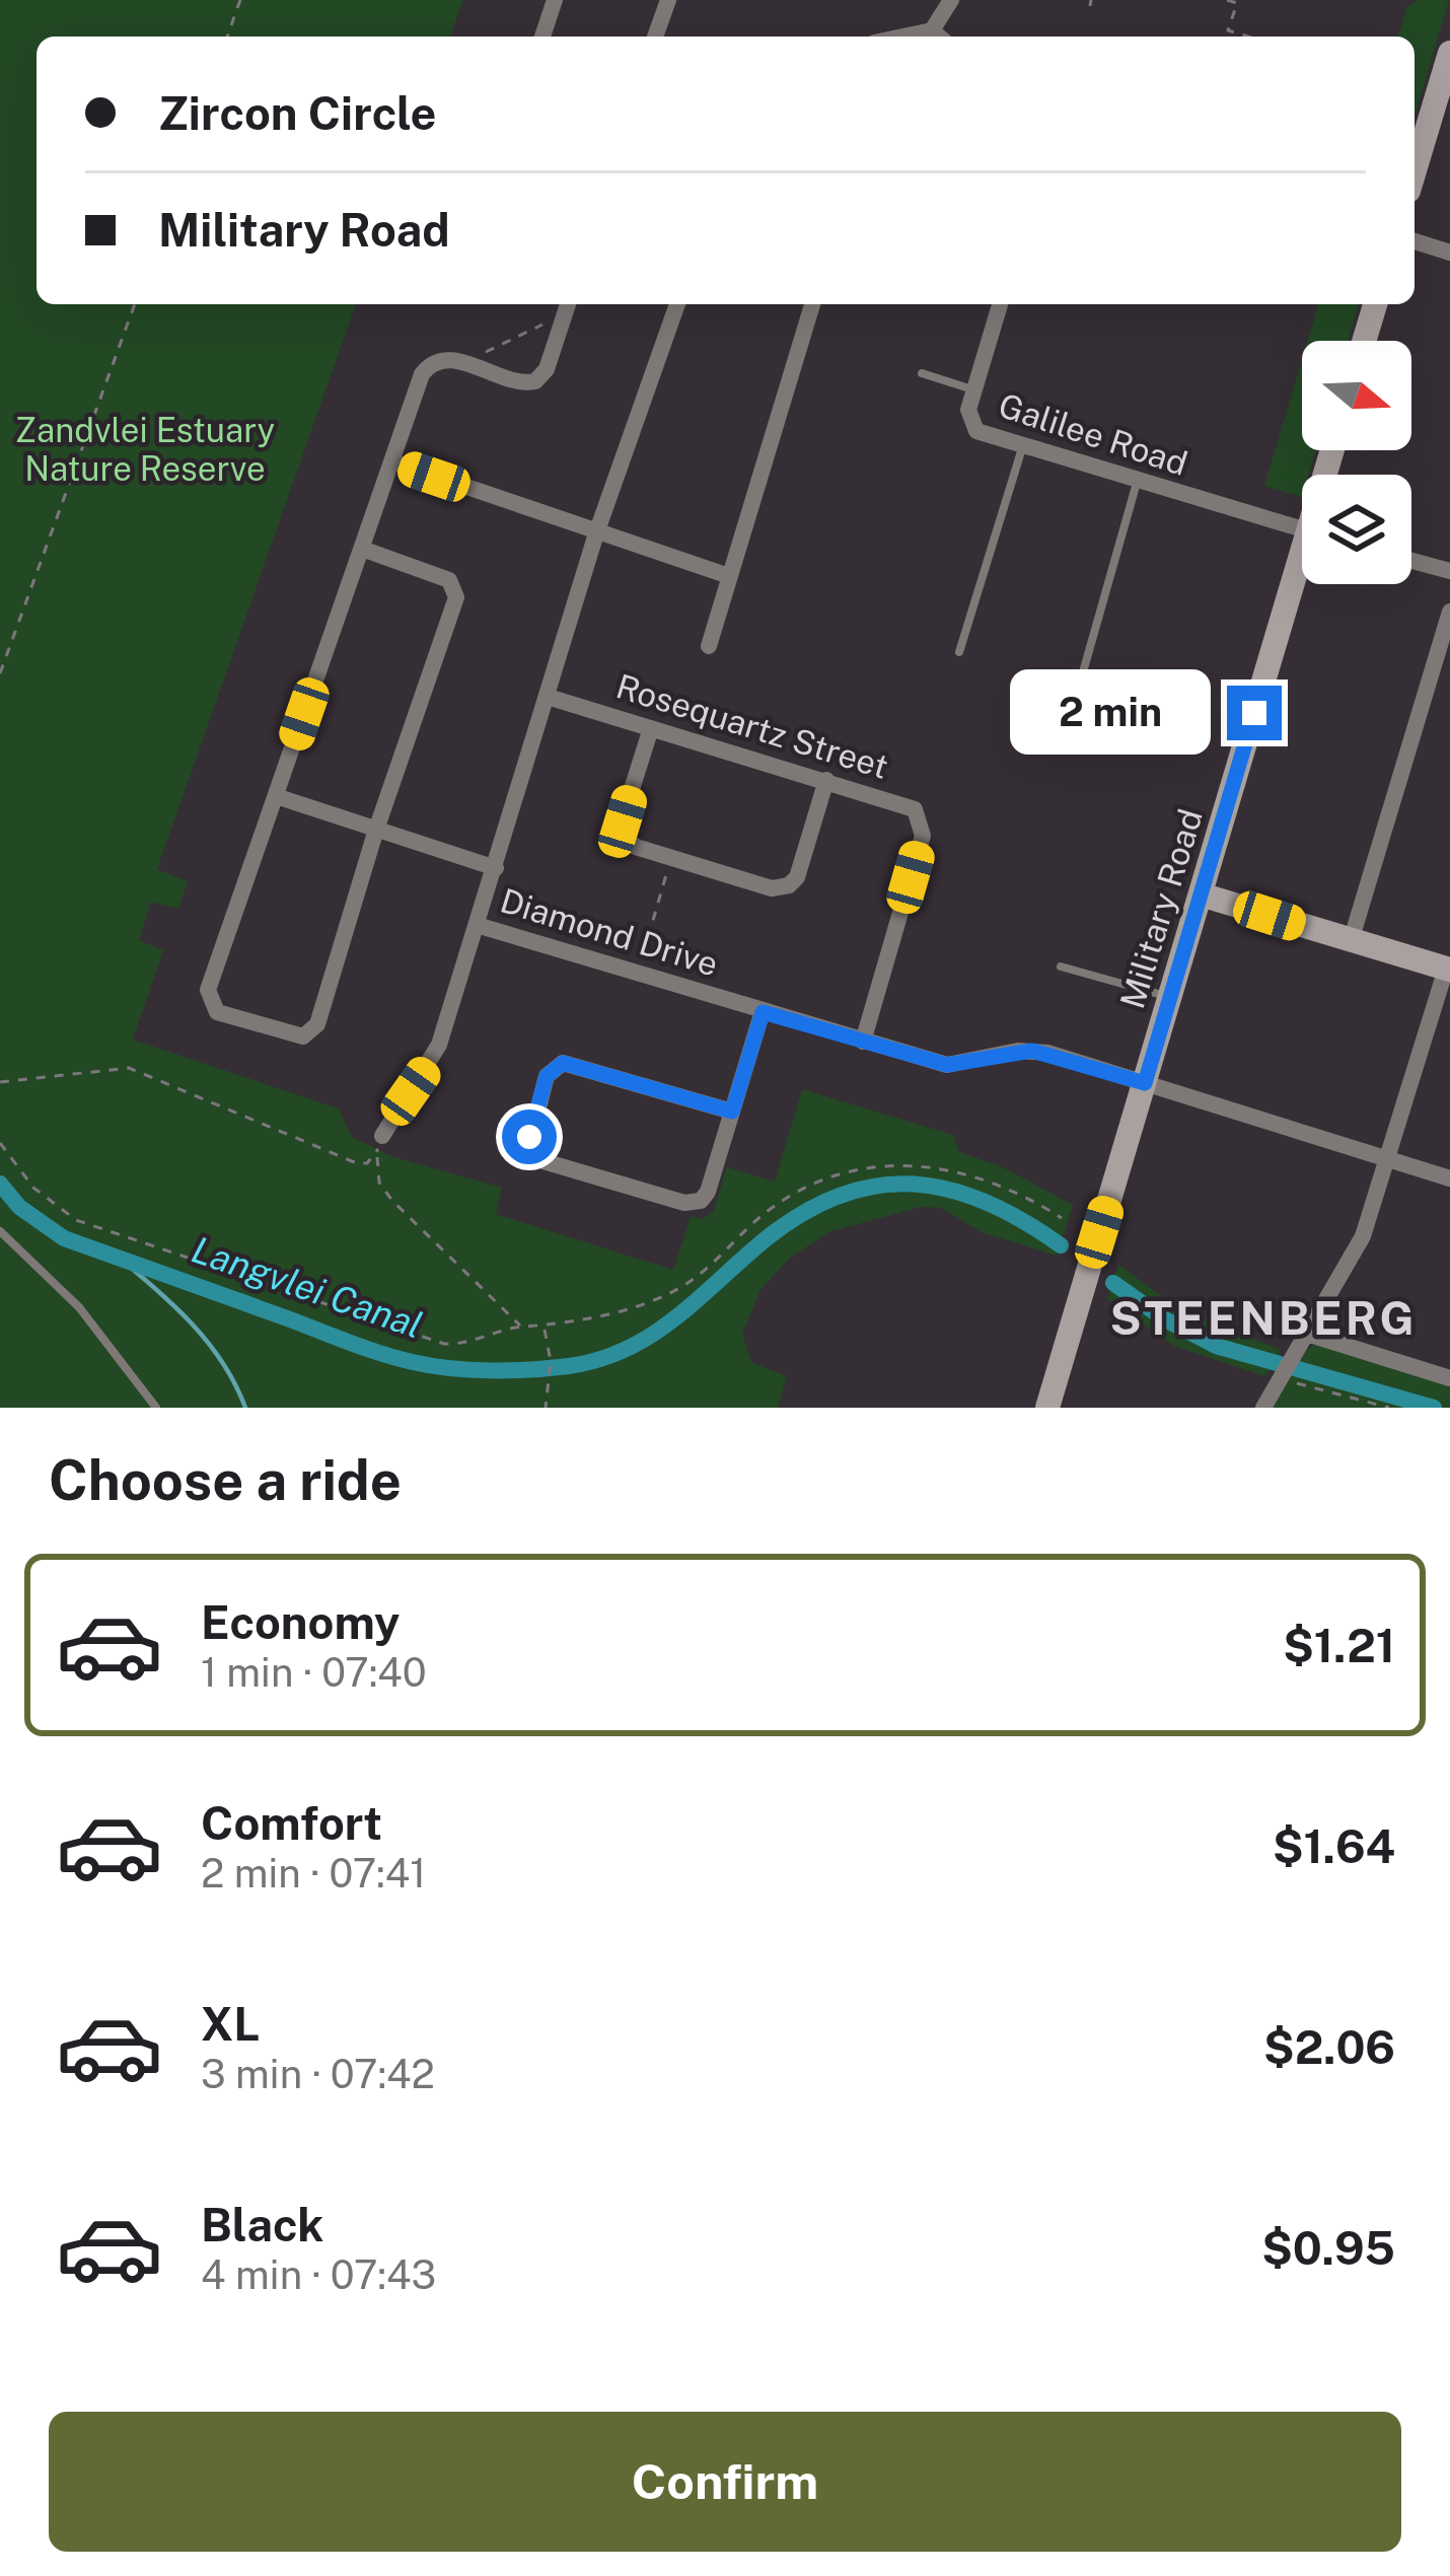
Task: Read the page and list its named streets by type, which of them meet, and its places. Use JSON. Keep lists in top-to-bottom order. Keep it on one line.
{"streets":{"main road":["Military Road"],"street":["Galilee Road","Rosequartz Street","Diamond Drive"]},"crossings":[["Rosequartz Street","Diamond Drive"],["Military Road","Diamond Drive"]],"districts":["STEENBERG"],"water":["Langvlei Canal"],"parks":["Zandvlei Estuary Nature Reserve"],"north":"right","page":{"banner":["Zircon Circle","Military Road"],"bubble":"2 min","heading":"Choose a ride","list":[{"name":"Economy","note":"1 min · 07:40","value":"$1.21"},{"name":"Comfort","note":"2 min · 07:41","value":"$1.64"},{"name":"XL","note":"3 min · 07:42","value":"$2.06"},{"name":"Black","note":"4 min · 07:43","value":"$0.95"}],"buttons":"Confirm"}}
